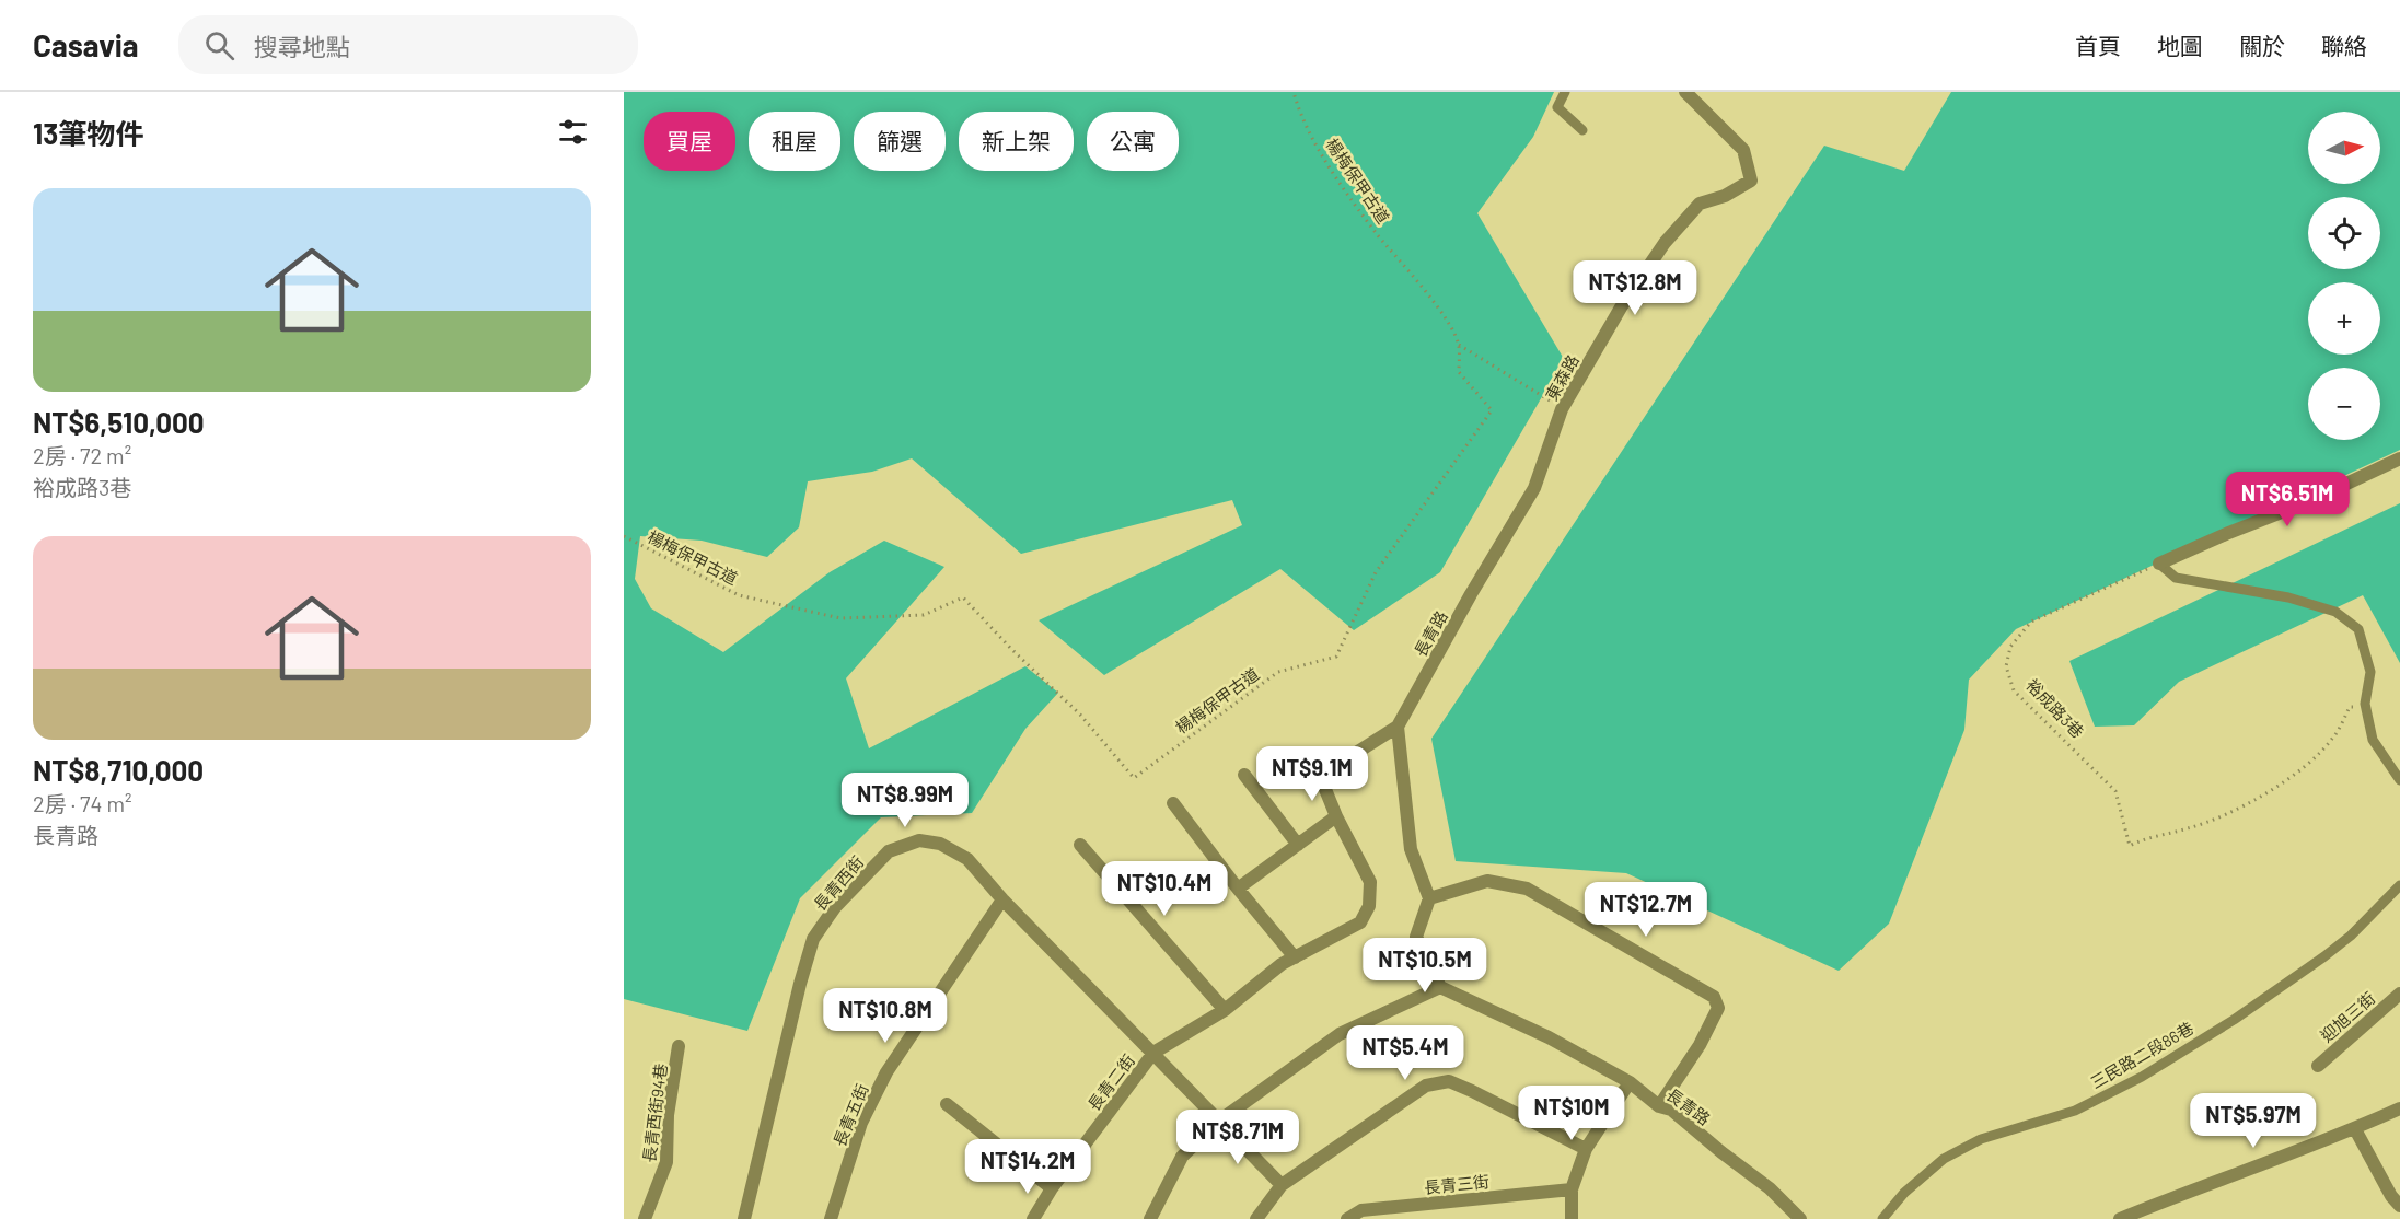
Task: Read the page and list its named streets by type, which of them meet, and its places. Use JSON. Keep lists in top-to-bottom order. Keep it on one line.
{"streets":{"street":["東森路","長青路","長青西街","迎旭三街","長青二街","長青西街94巷","長青五街","長青三街"],"lane":["三民路二段86巷"],"path":["楊梅保甲古道","裕成路3巷"]},"crossings":[["東森路","長青路"],["長青西街","長青二街"],["長青西街","長青五街"]],"north":"right","page":{"header":"Casavia","search":"搜尋地點","nav":["首頁","地圖","關於","聯絡"],"heading":"13筆物件","map_buttons":["+","−"],"chip":["買屋","租屋","篩選","新上架","公寓"],"list":[{"name":"NT$6,510,000","note":"2房 · 72 m² · 裕成路3巷"},{"name":"NT$8,710,000","note":"2房 · 74 m² · 長青路"}],"price":["NT$12.8M","NT$6.51M","NT$9.1M","NT$8.99M","NT$10.4M","NT$12.7M","NT$10.5M","NT$10.8M","NT$5.4M","NT$10M","NT$5.97M","NT$8.71M","NT$14.2M"]}}
